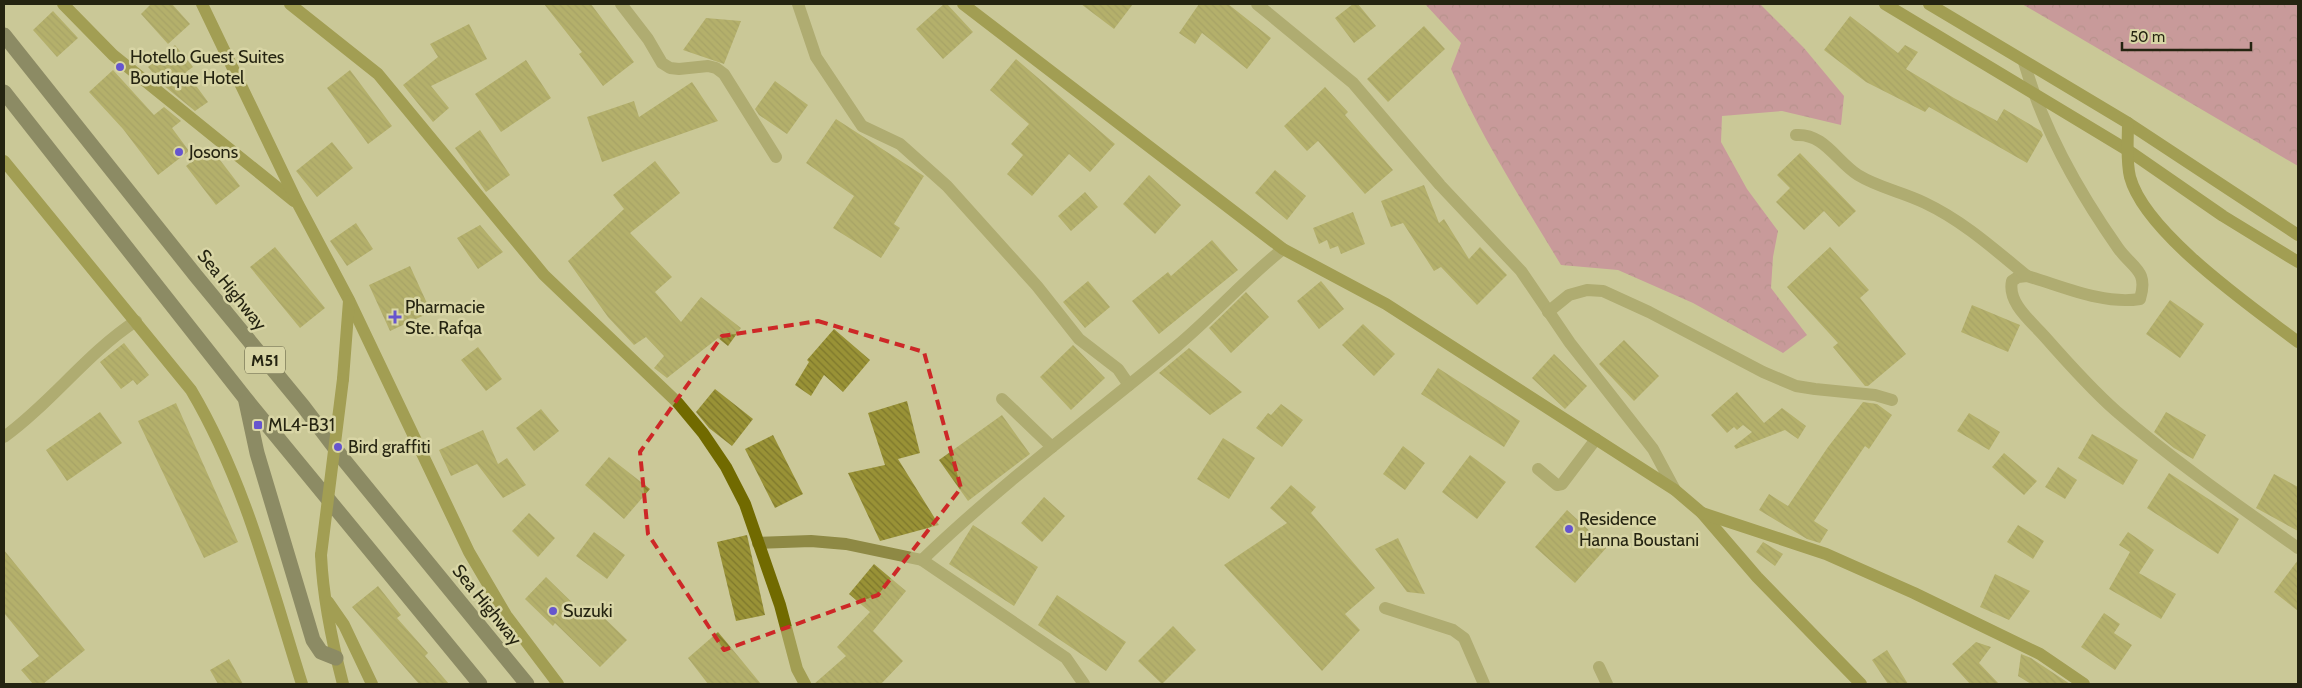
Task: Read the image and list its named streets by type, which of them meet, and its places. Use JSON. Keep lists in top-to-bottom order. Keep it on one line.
{"streets":{"highway":["Sea Highway","M51"]},"places":{"other":["Hotello Guest Suites Boutique Hotel","Josons","Bird graffiti","Residence Hanna Boustani","Suzuki"],"health":["Pharmacie Ste. Rafqa"],"transit":["ML4-B31"]},"scale_bar":"50 m"}
